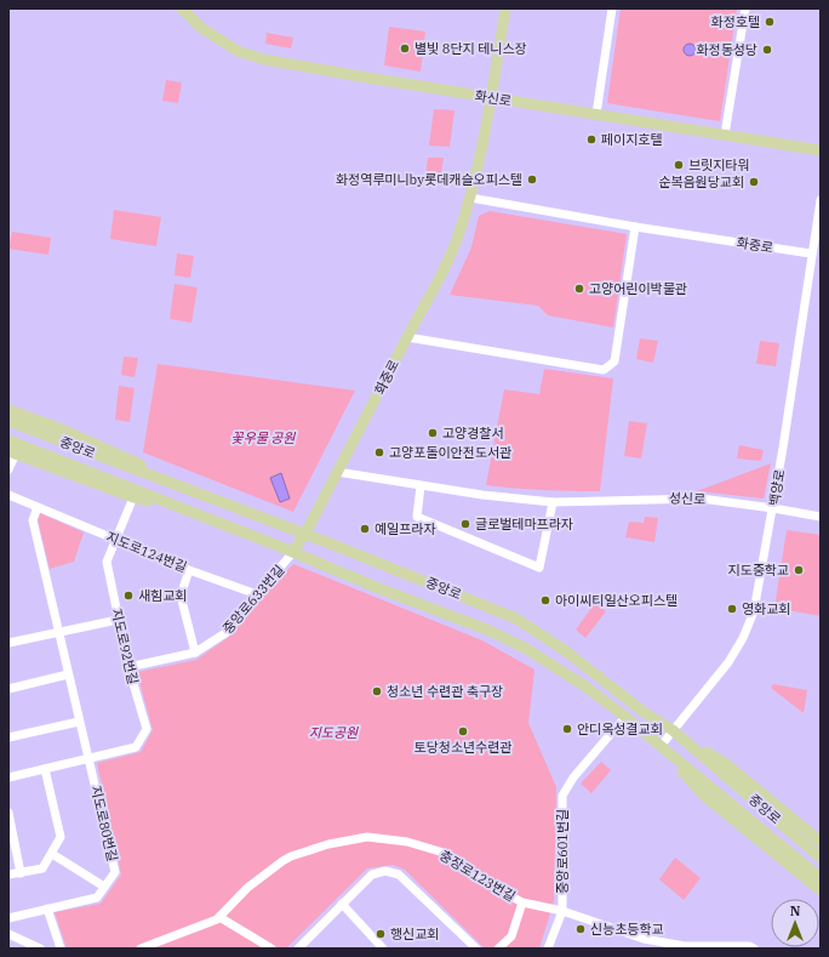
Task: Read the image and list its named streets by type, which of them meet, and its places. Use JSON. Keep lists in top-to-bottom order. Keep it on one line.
{"streets":{"main road":["화신로","화중로","중앙로"],"street":["백양로","성신로","지도로124번길","중앙로633번길","지도로92번길","지도로80번길","중앙로601번길","충장로123번길"]},"crossings":[["화신로","화중로"],["화중로","중앙로"],["화중로","백양로"],["화중로","성신로"],["화중로","중앙로633번길"],["중앙로","백양로"],["중앙로","중앙로633번길"],["중앙로","중앙로601번길"],["백양로","성신로"],["지도로124번길","중앙로633번길"],["지도로124번길","지도로92번길"],["중앙로633번길","지도로92번길"],["지도로92번길","지도로80번길"],["중앙로601번길","충장로123번길"]],"parks":["꽃우물 공원","지도공원"],"places":["화정호텔","별빛 8단지 테니스장","화정동성당","페이지호텔","브릿지타워","화정역루미니by롯데캐슬오피스텔","순복음원당교회","고양어린이박물관","고양경찰서","고양포돌이안전도서관","글로벌테마프라자","예일프라자","지도중학교","새힘교회","아이씨티일산오피스텔","영화교회","청소년 수련관 축구장","안디옥성결교회","토당청소년수련관","신능초등학교","행신교회"],"north":"top"}
